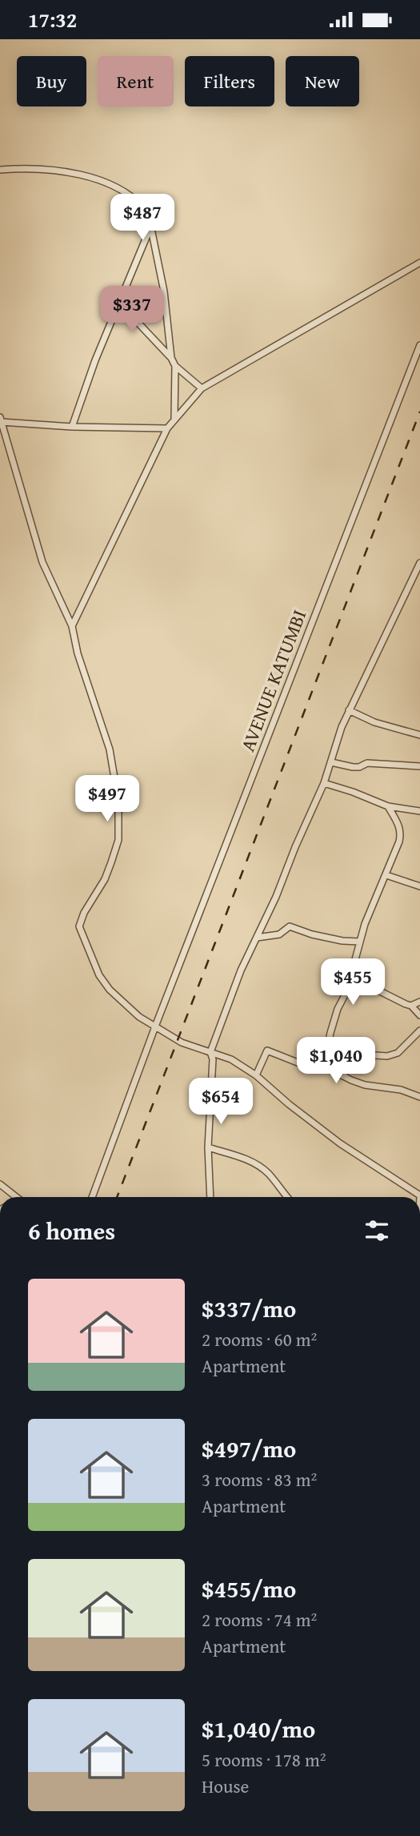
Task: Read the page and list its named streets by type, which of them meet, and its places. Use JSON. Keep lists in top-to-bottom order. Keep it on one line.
{"streets":{"street":["AVENUE KATUMBI"]},"page":{"status":"17:32","chip":["Buy","Rent","Filters","New"],"price":["$487","$337","$497","$455","$1,040","$654"],"heading":"6 homes","list":[{"name":"$337/mo","note":"2 rooms · 60 m² · Apartment"},{"name":"$497/mo","note":"3 rooms · 83 m² · Apartment"},{"name":"$455/mo","note":"2 rooms · 74 m² · Apartment"},{"name":"$1,040/mo","note":"5 rooms · 178 m² · House"}]}}
